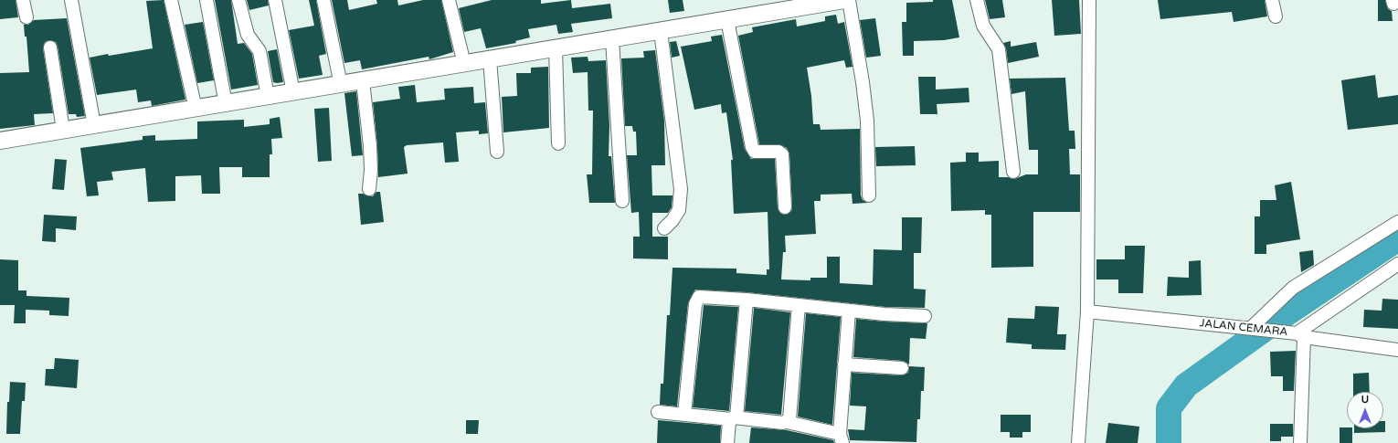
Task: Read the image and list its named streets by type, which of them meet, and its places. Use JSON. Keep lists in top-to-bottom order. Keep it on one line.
{"streets":{"street":["JALAN CEMARA"]},"north":"top"}
